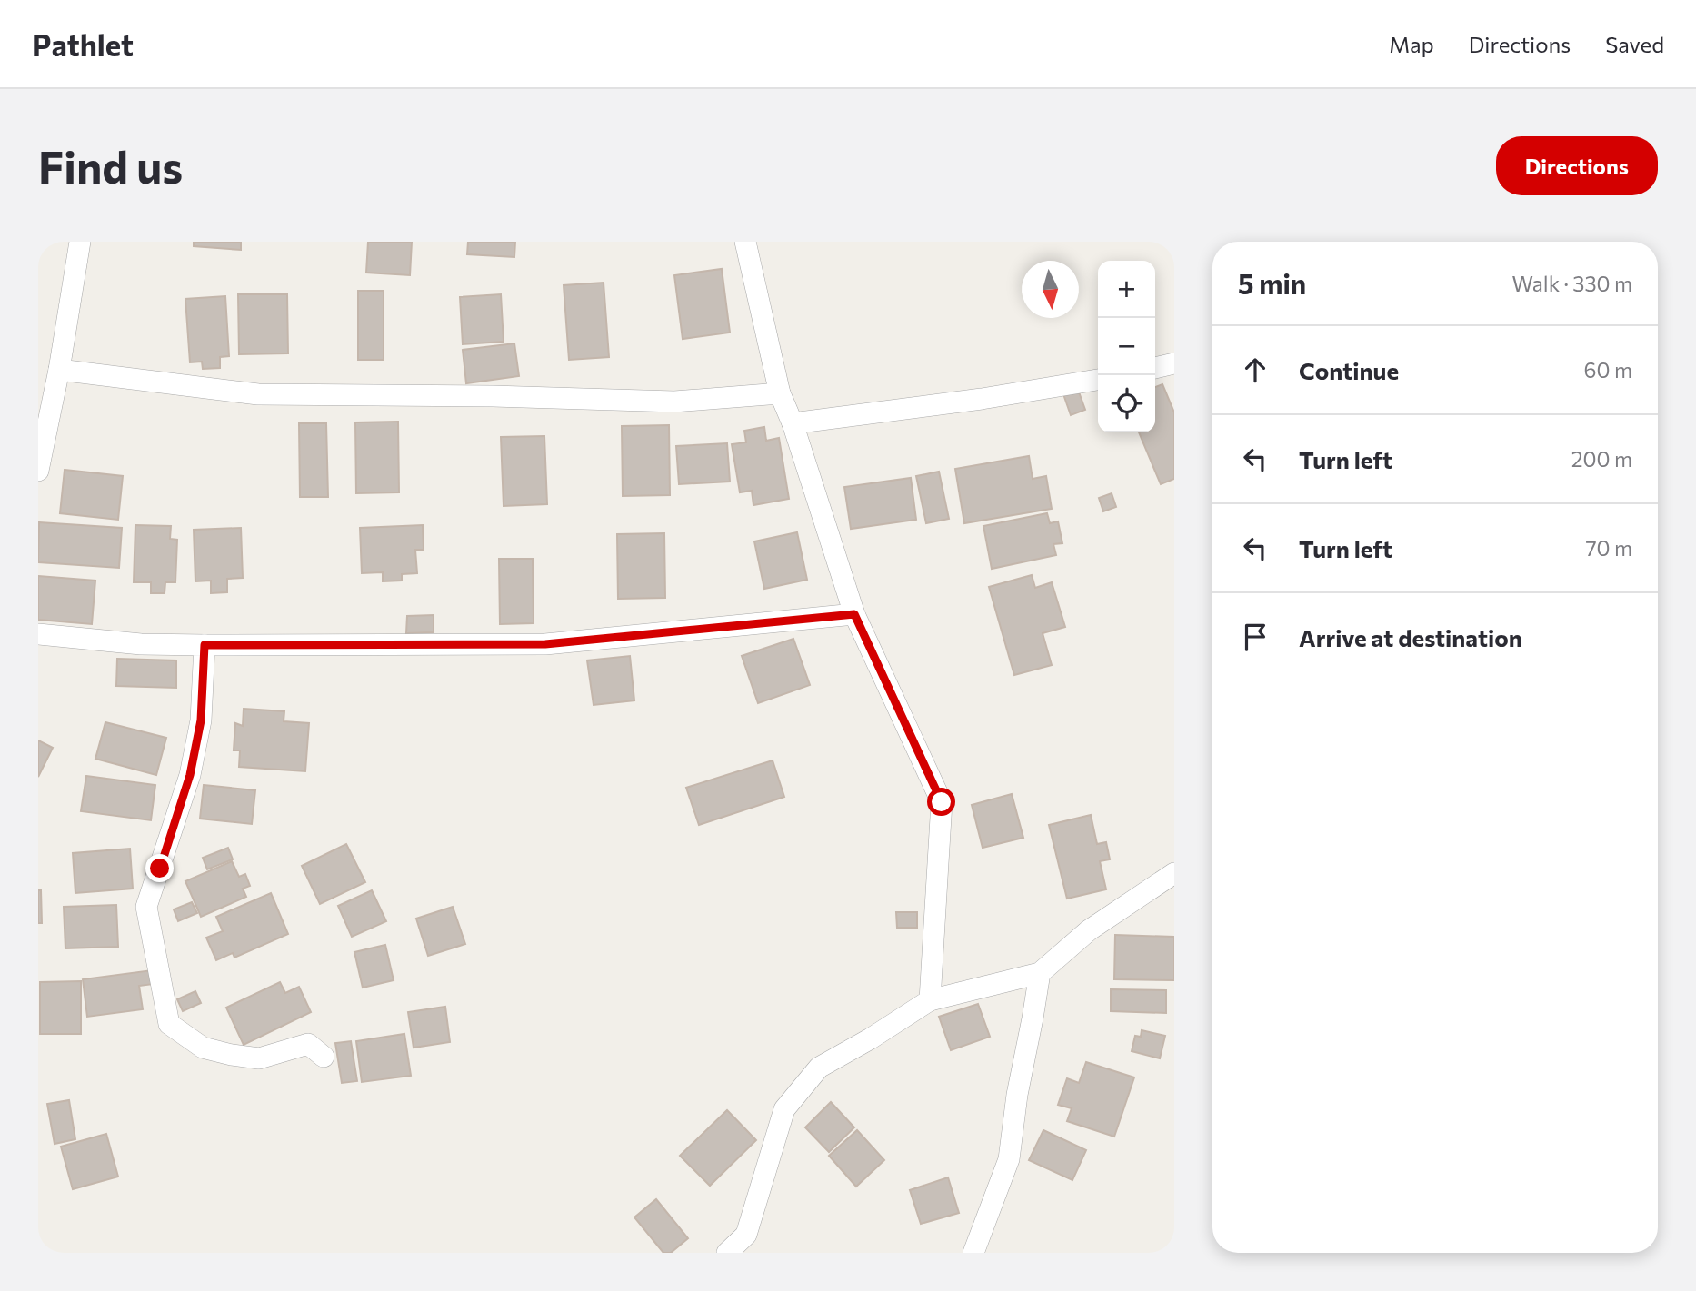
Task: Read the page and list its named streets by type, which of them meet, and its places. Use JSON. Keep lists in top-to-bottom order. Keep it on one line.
{"north":"bottom","page":{"header":"Pathlet","nav":["Map","Directions","Saved"],"buttons":"Directions","title":"Find us","heading":["5 min","Walk · 330 m"],"map_buttons":["+","−"],"list":[["Continue","60 m"],["Turn left","200 m"],["Turn left","70 m"],"Arrive at destination"]}}
